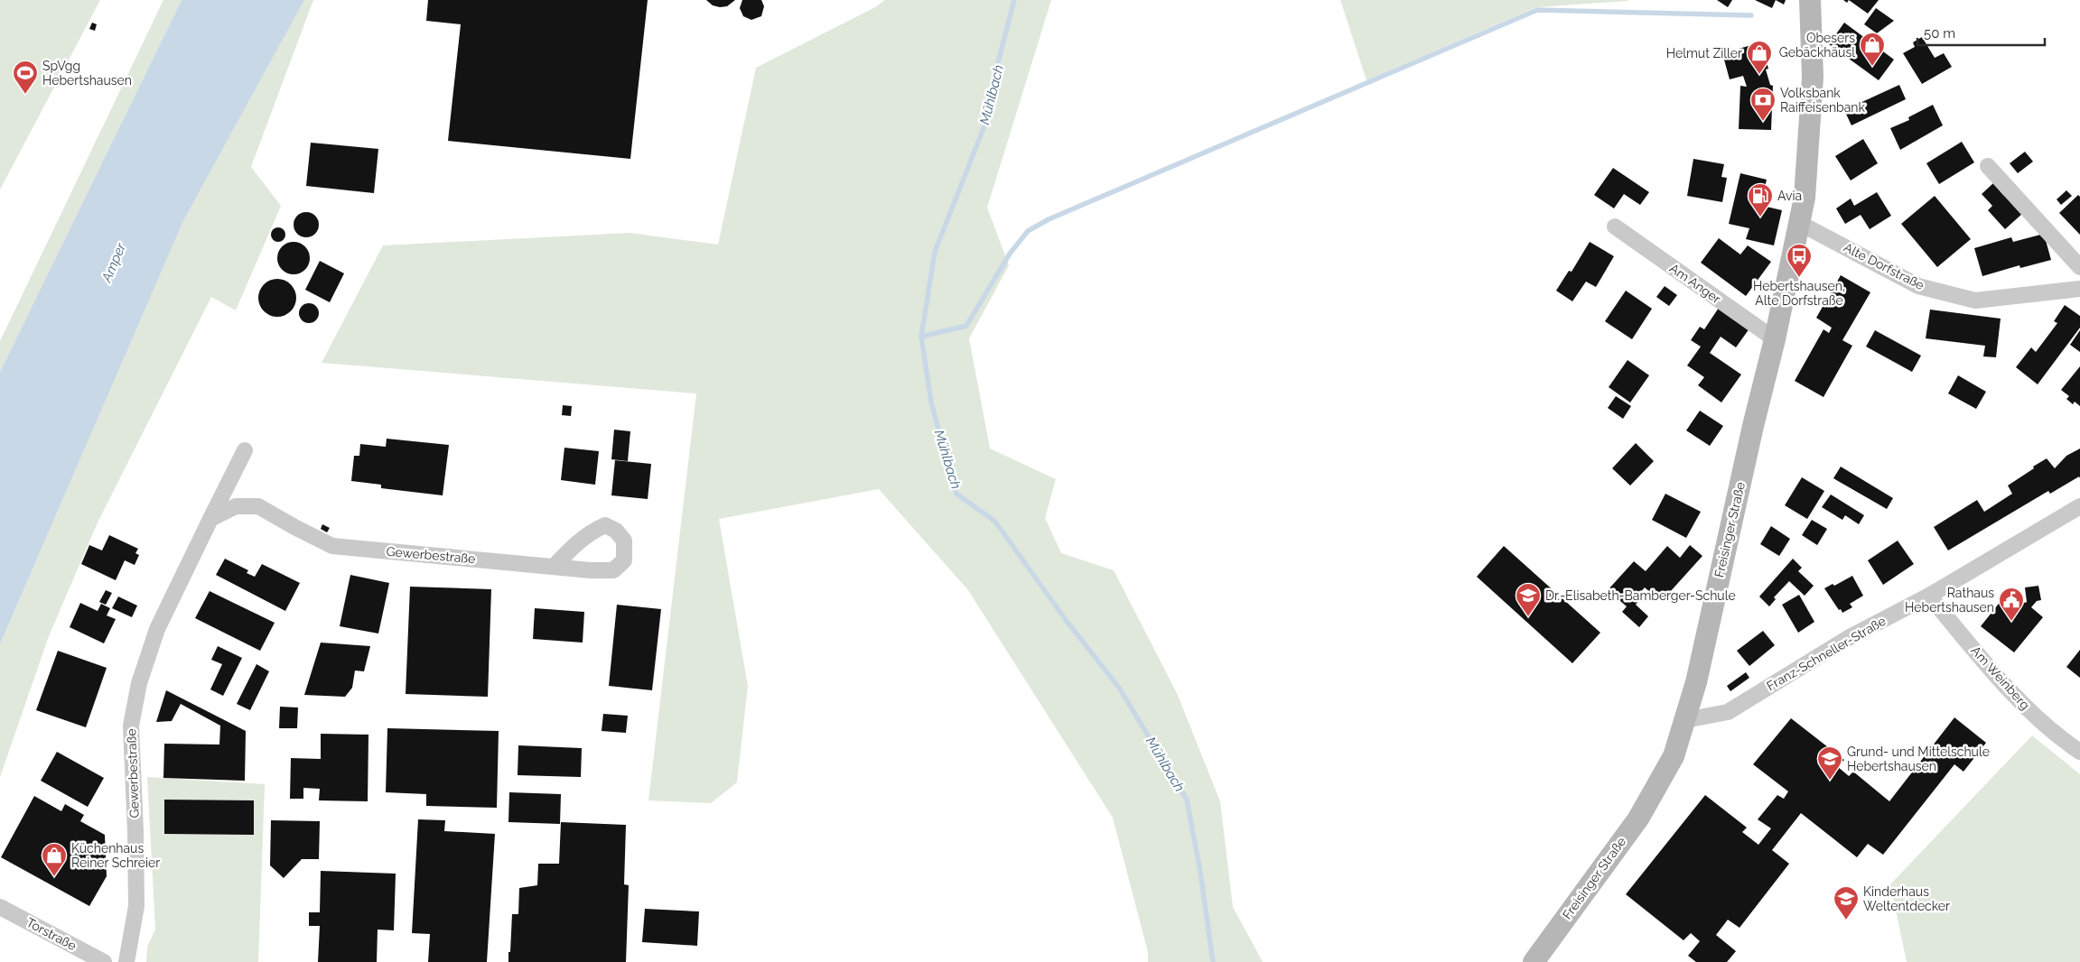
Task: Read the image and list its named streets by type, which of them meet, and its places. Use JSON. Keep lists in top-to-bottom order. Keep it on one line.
{"streets":{"main road":["Freisinger Straße"],"street":["Alte Dorfstraße","Am Anger","Gewerbestraße","Franz-Schneller-Straße","Am Weinberg","Torstraße"]},"crossings":[["Alte Dorfstraße","Freisinger Straße"],["Am Anger","Freisinger Straße"],["Freisinger Straße","Franz-Schneller-Straße"],["Franz-Schneller-Straße","Am Weinberg"]],"water":["Mühlbach","Amper"],"places":{"shop":["Obesers Gebäckhäusl","Helmut Ziller","Küchenhaus Reiner Schreier"],"sports":["SpVgg Hebertshausen"],"bank":["Volksbank Raiffeisenbank"],"fuel station":["Avia"],"bus stop":["Hebertshausen, Alte Dorfstraße"],"school or university":["Dr.-Elisabeth-Bamberger-Schule","Grund- und Mittelschule Hebertshausen","Kinderhaus Weltentdecker"],"public building":["Rathaus Hebertshausen"]},"scale_bar":"50 m"}
